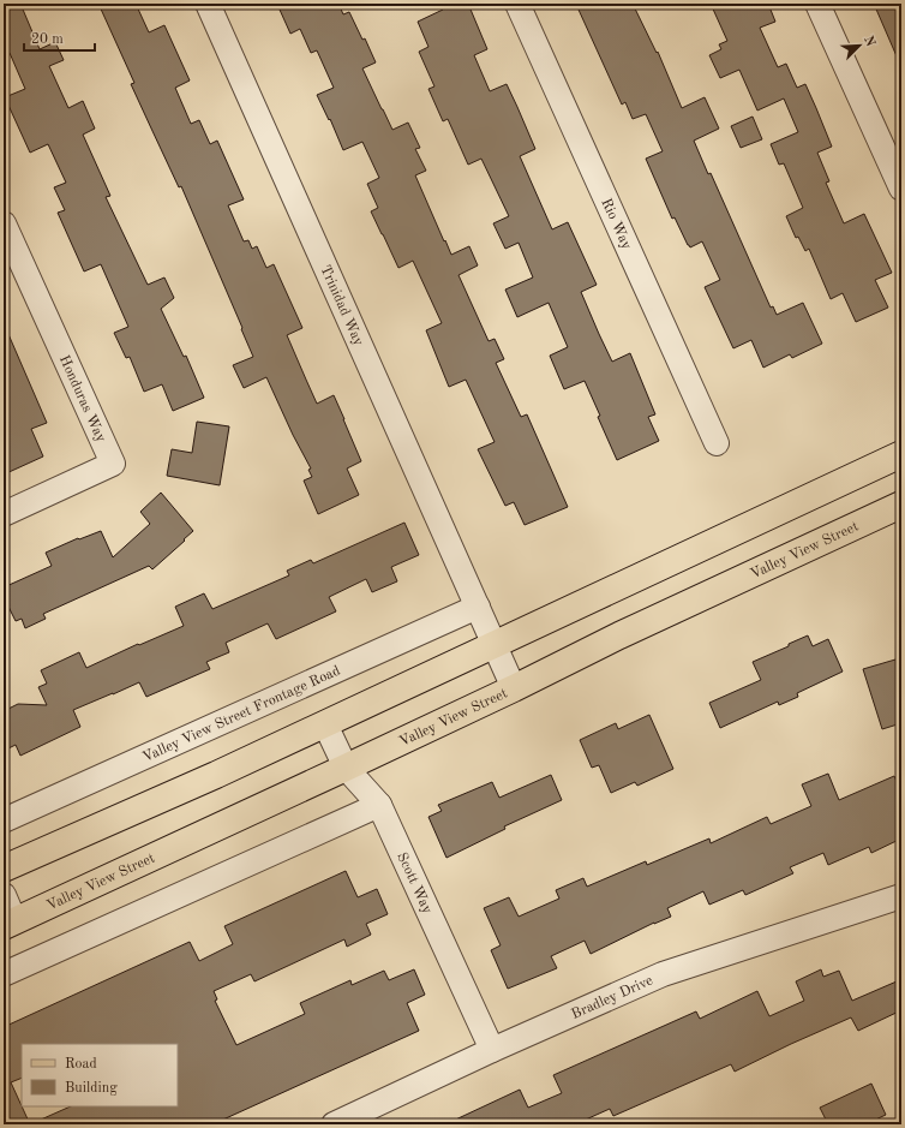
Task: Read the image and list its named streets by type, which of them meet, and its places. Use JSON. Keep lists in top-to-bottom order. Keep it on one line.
{"streets":{"main road":["Valley View Street"],"street":["Rio Way","Trinidad Way","Honduras Way","Valley View Street Frontage Road","Scott Way","Bradley Drive"]},"crossings":[["Trinidad Way","Valley View Street"],["Trinidad Way","Valley View Street Frontage Road"],["Valley View Street","Scott Way"],["Scott Way","Bradley Drive"]],"legend":["Road","Building"],"scale_bar":"20 m","north":"top right"}
